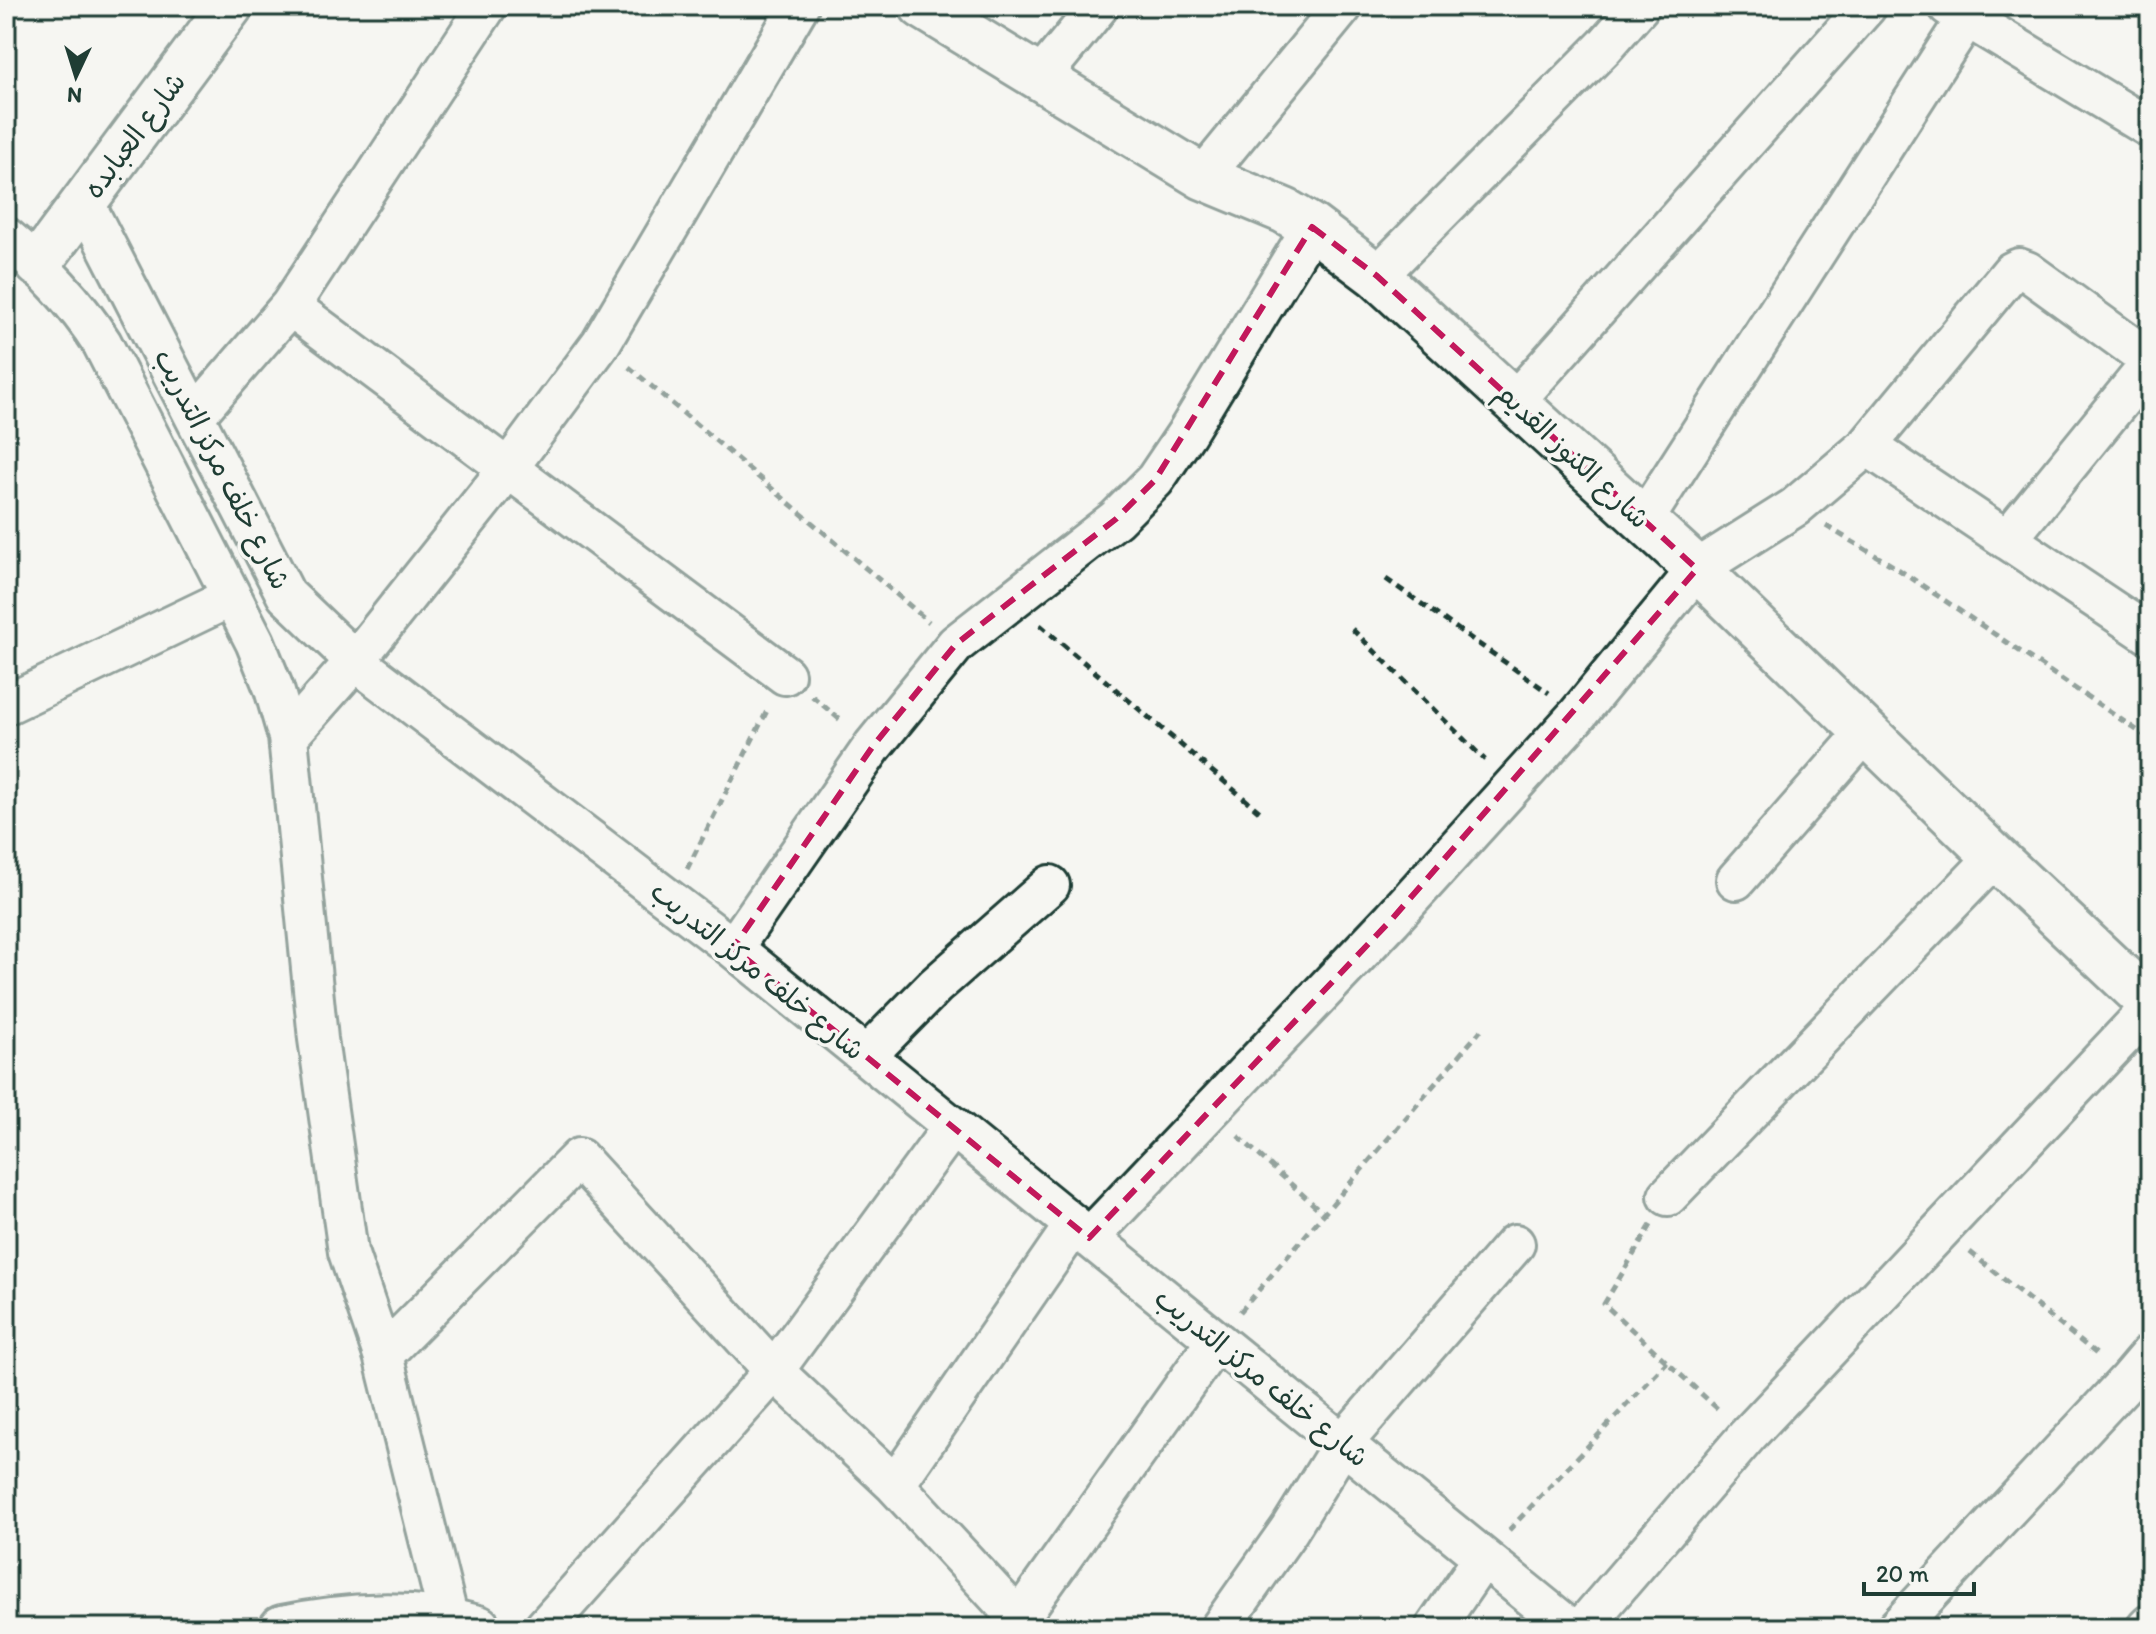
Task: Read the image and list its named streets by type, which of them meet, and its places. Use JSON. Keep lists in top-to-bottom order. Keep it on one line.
{"streets":{"street":["شارع العبابده","شارع الكنوز القديم","شارع خلف مركز التدريب"]},"crossings":[["شارع العبابده","شارع خلف مركز التدريب"]],"scale_bar":"20 m","north":"bottom"}
